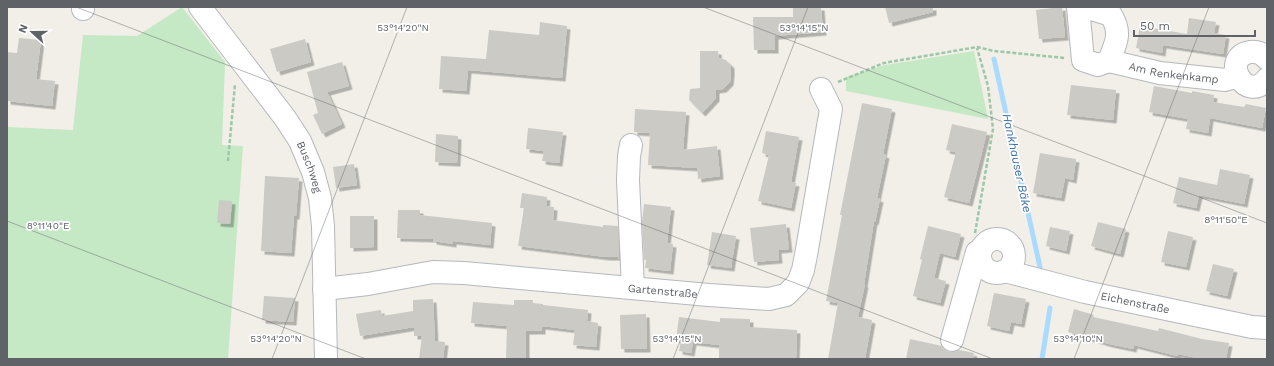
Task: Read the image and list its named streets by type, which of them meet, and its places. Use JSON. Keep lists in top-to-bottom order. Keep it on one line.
{"streets":{"street":["Am Renkenkamp","Buschweg","Gartenstraße","Eichenstraße"]},"crossings":[["Buschweg","Gartenstraße"]],"water":["Hankhauser Bäke"],"scale_bar":"50 m","north":"left","coordinates":["53°14'20\"N","53°14'15\"N","8°11'50\"E","8°11'40\"E","53°14'10\"N"]}
